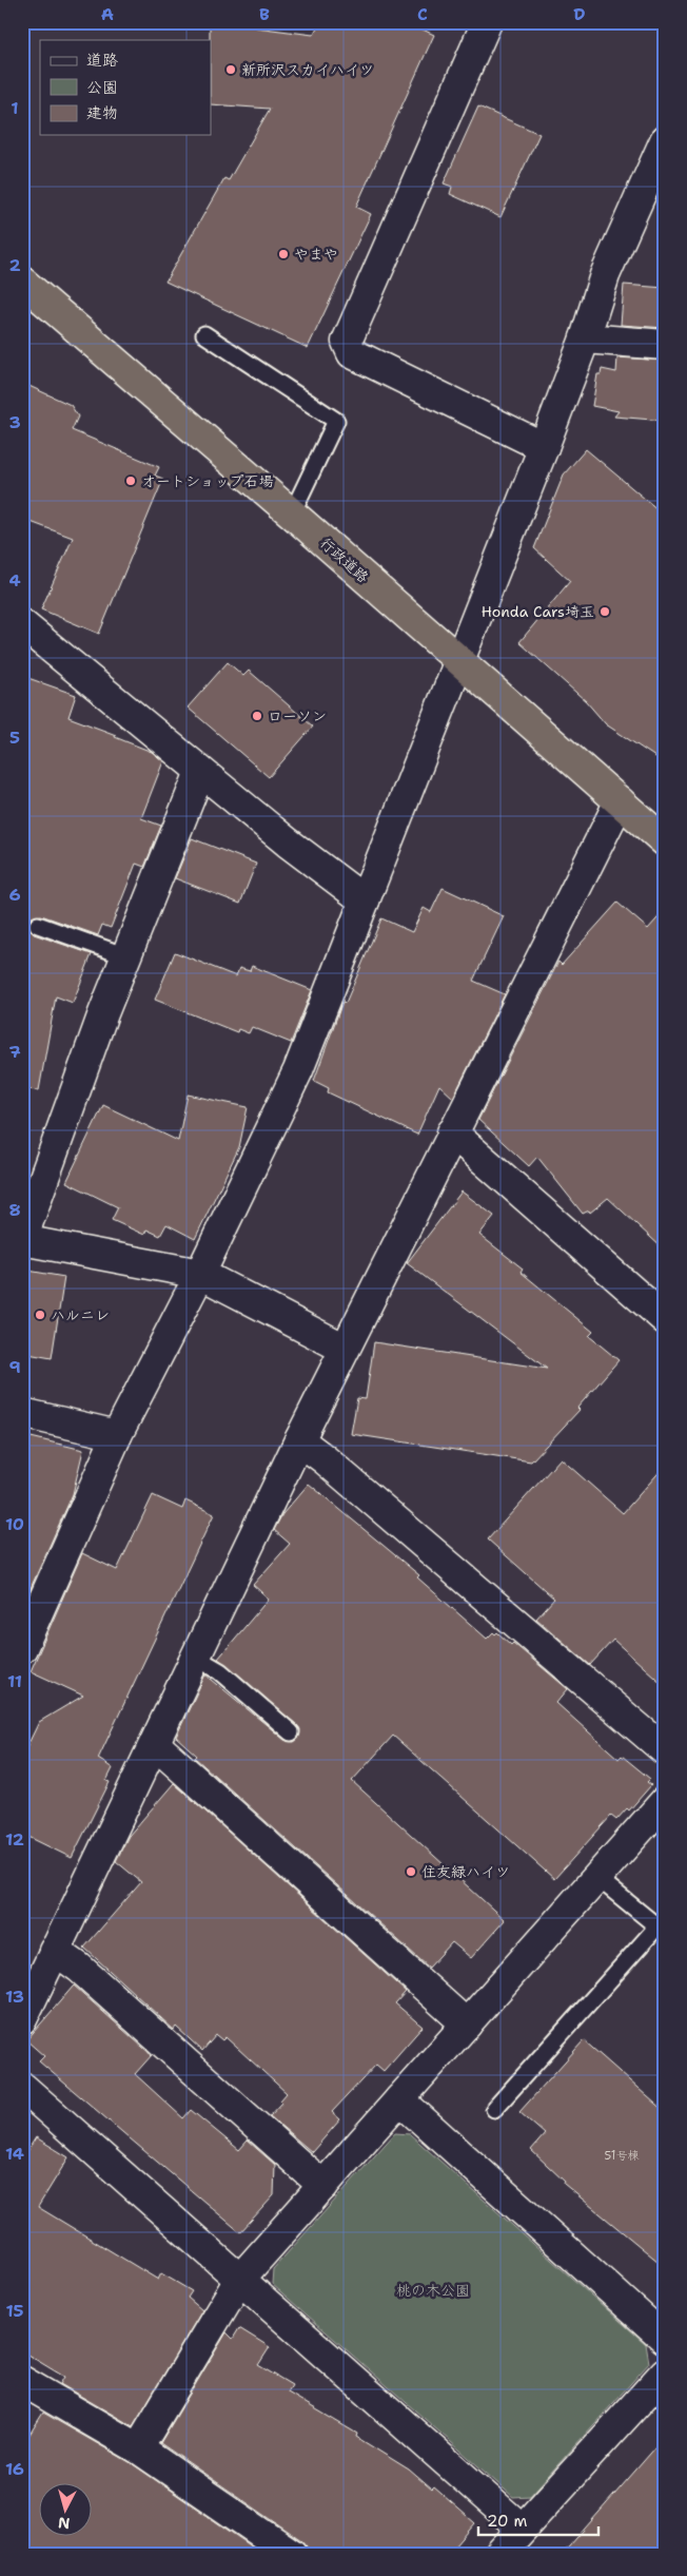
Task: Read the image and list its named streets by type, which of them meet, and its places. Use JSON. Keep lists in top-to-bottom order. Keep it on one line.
{"streets":{"highway":["行政道路"]},"parks":["桃の木公園"],"places":["新所沢スカイハイツ","やまや","オートショップ石場","Honda Cars埼玉","ローソン","ハルニレ","住友緑ハイツ"],"house_numbers":["51号棟"],"legend":["道路","公園","建物"],"scale_bar":"20 m","north":"bottom","grid":{"columns":["A","B","C","D"],"rows":["1","2","3","4","5","6","7","8","9","10","11","12","13","14","15","16"]}}
